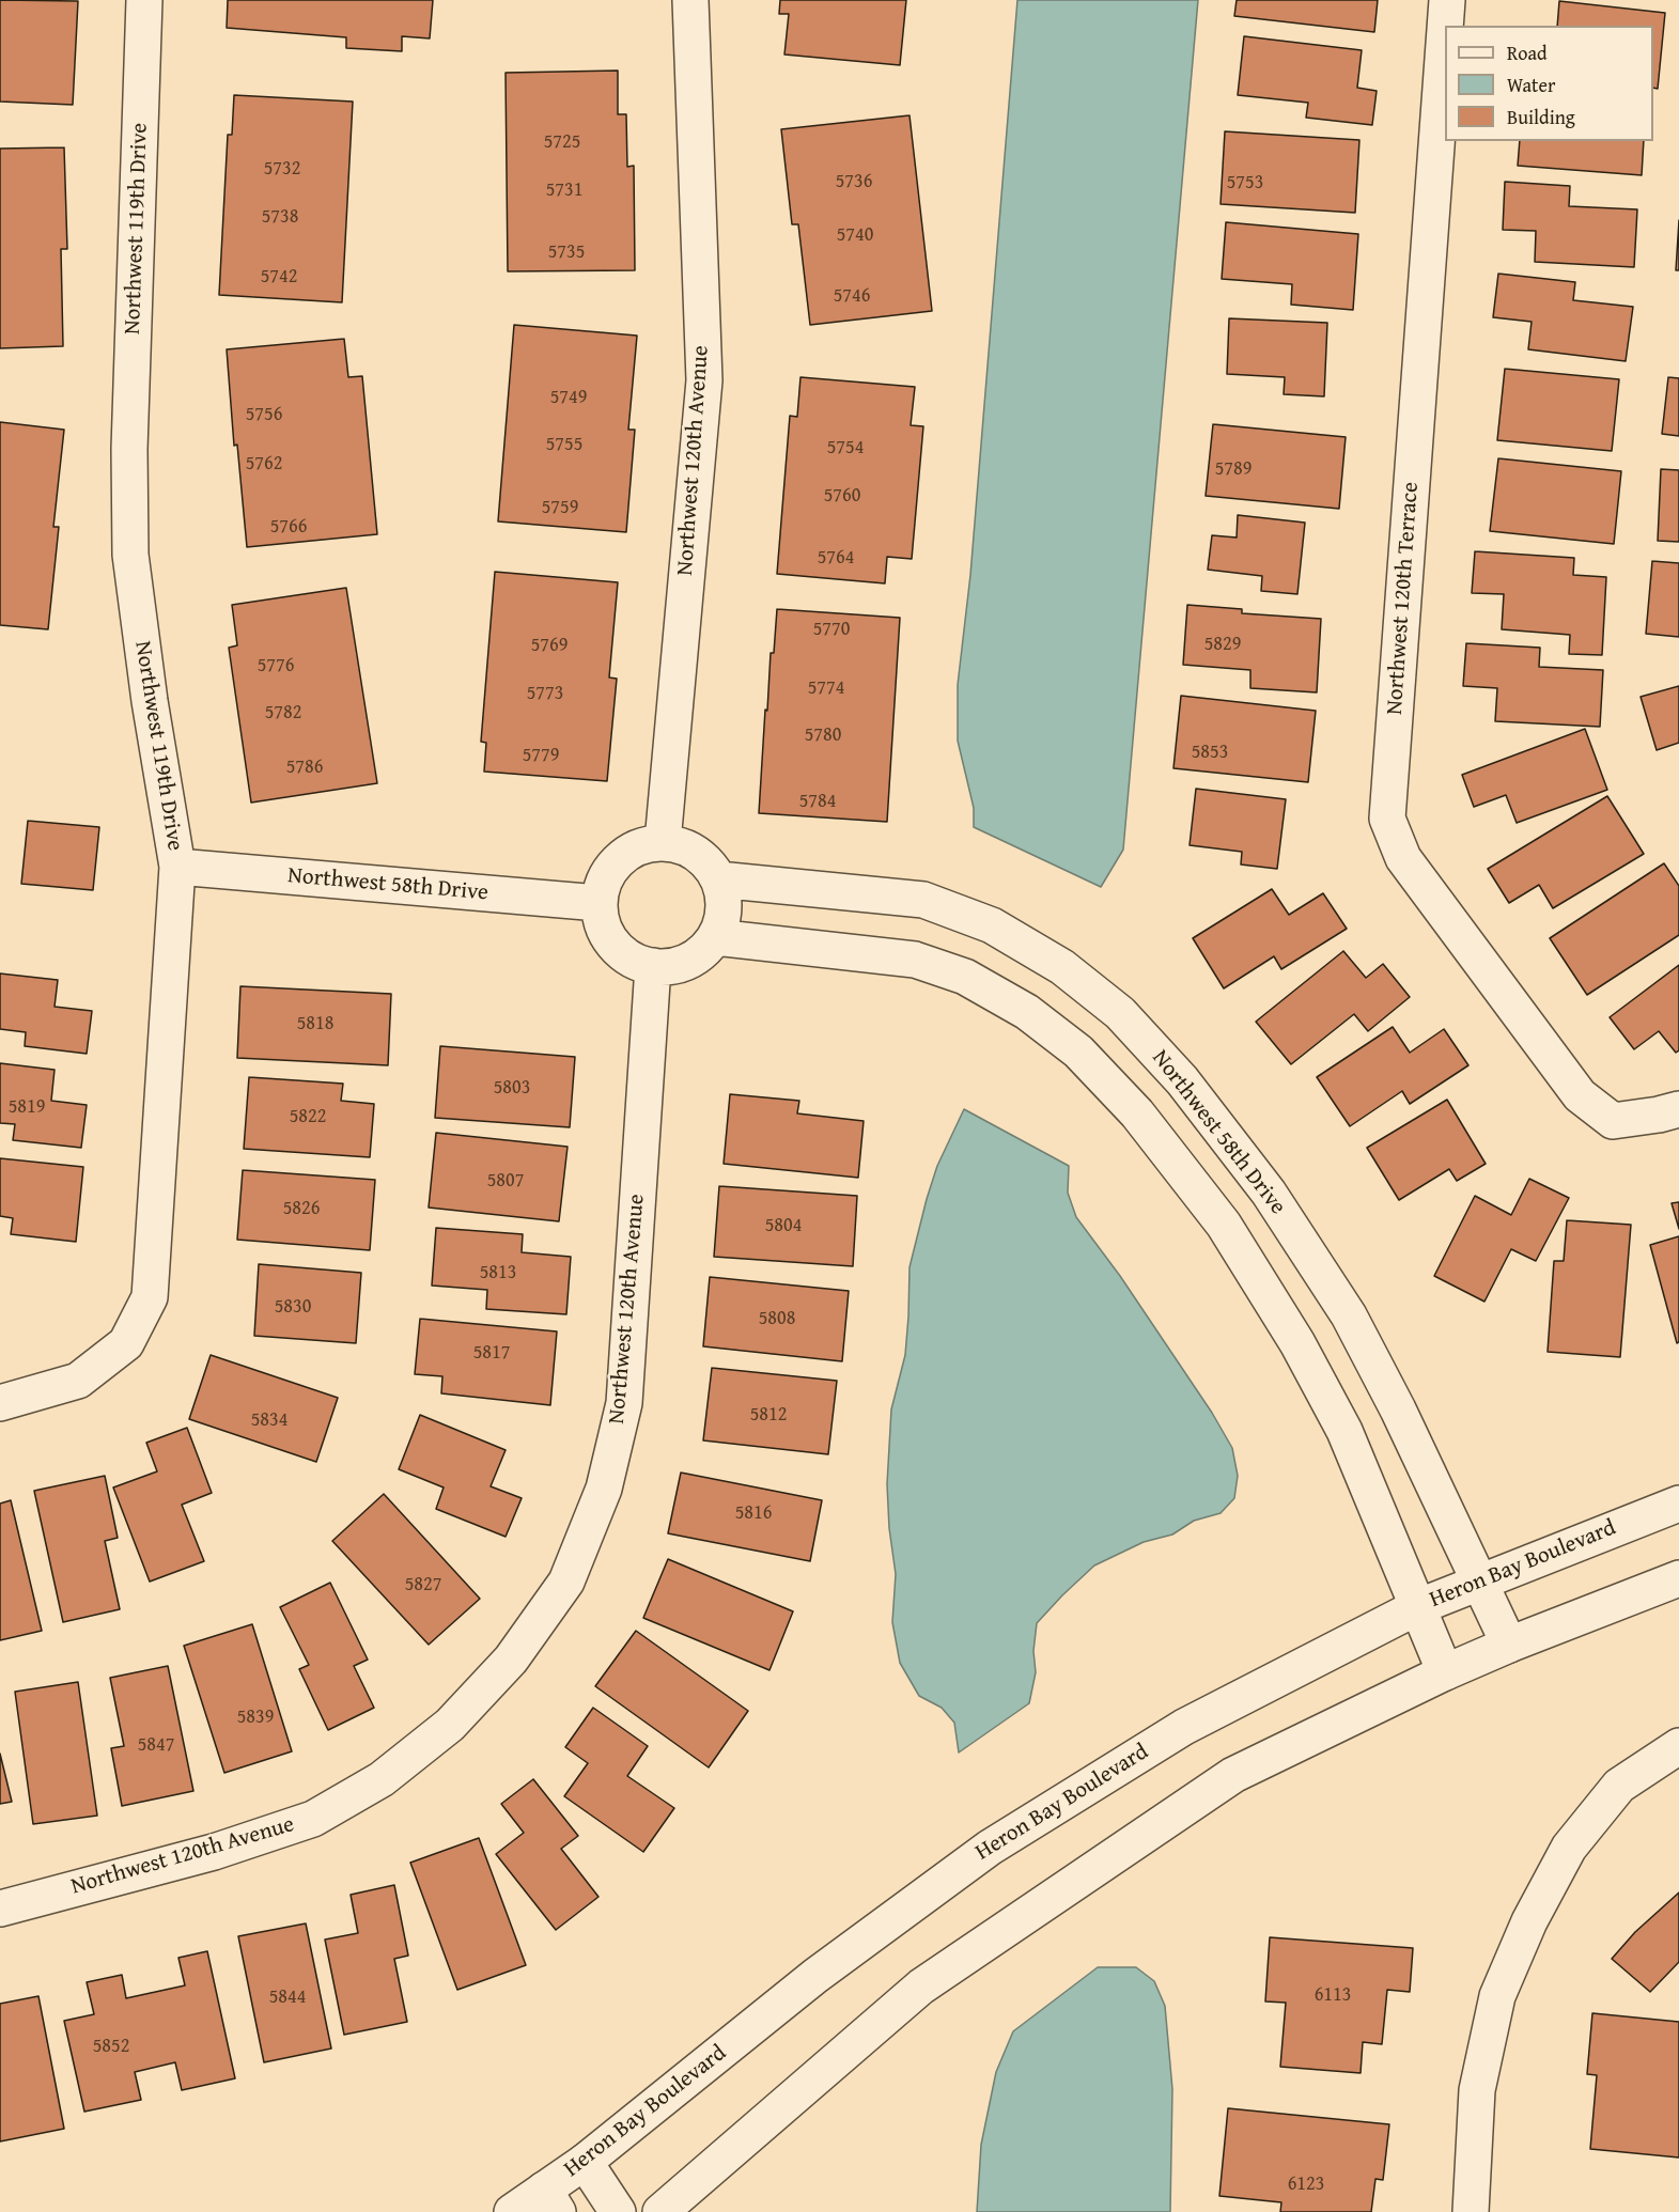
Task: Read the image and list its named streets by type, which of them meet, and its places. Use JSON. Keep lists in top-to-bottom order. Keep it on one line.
{"streets":{"street":["Northwest 119th Drive","Northwest 120th Avenue","Northwest 120th Terrace","Northwest 58th Drive","Heron Bay Boulevard"]},"crossings":[["Northwest 119th Drive","Northwest 58th Drive"],["Northwest 120th Avenue","Northwest 58th Drive"],["Northwest 58th Drive","Heron Bay Boulevard"]],"house_numbers":["5725","5732","5736","5753","5731","5738","5740","5735","5742","5746","5749","5756","5755","5754","5762","5789","5760","5759","5766","5764","5770","5829","5769","5776","5774","5773","5782","5780","5853","5779","5786","5784","5818","5803","5819","5822","5807","5826","5804","5813","5830","5808","5817","5812","5834","5816","5827","5839","5847","6113","5844","5852","6123"],"legend":["Road","Water","Building"]}
